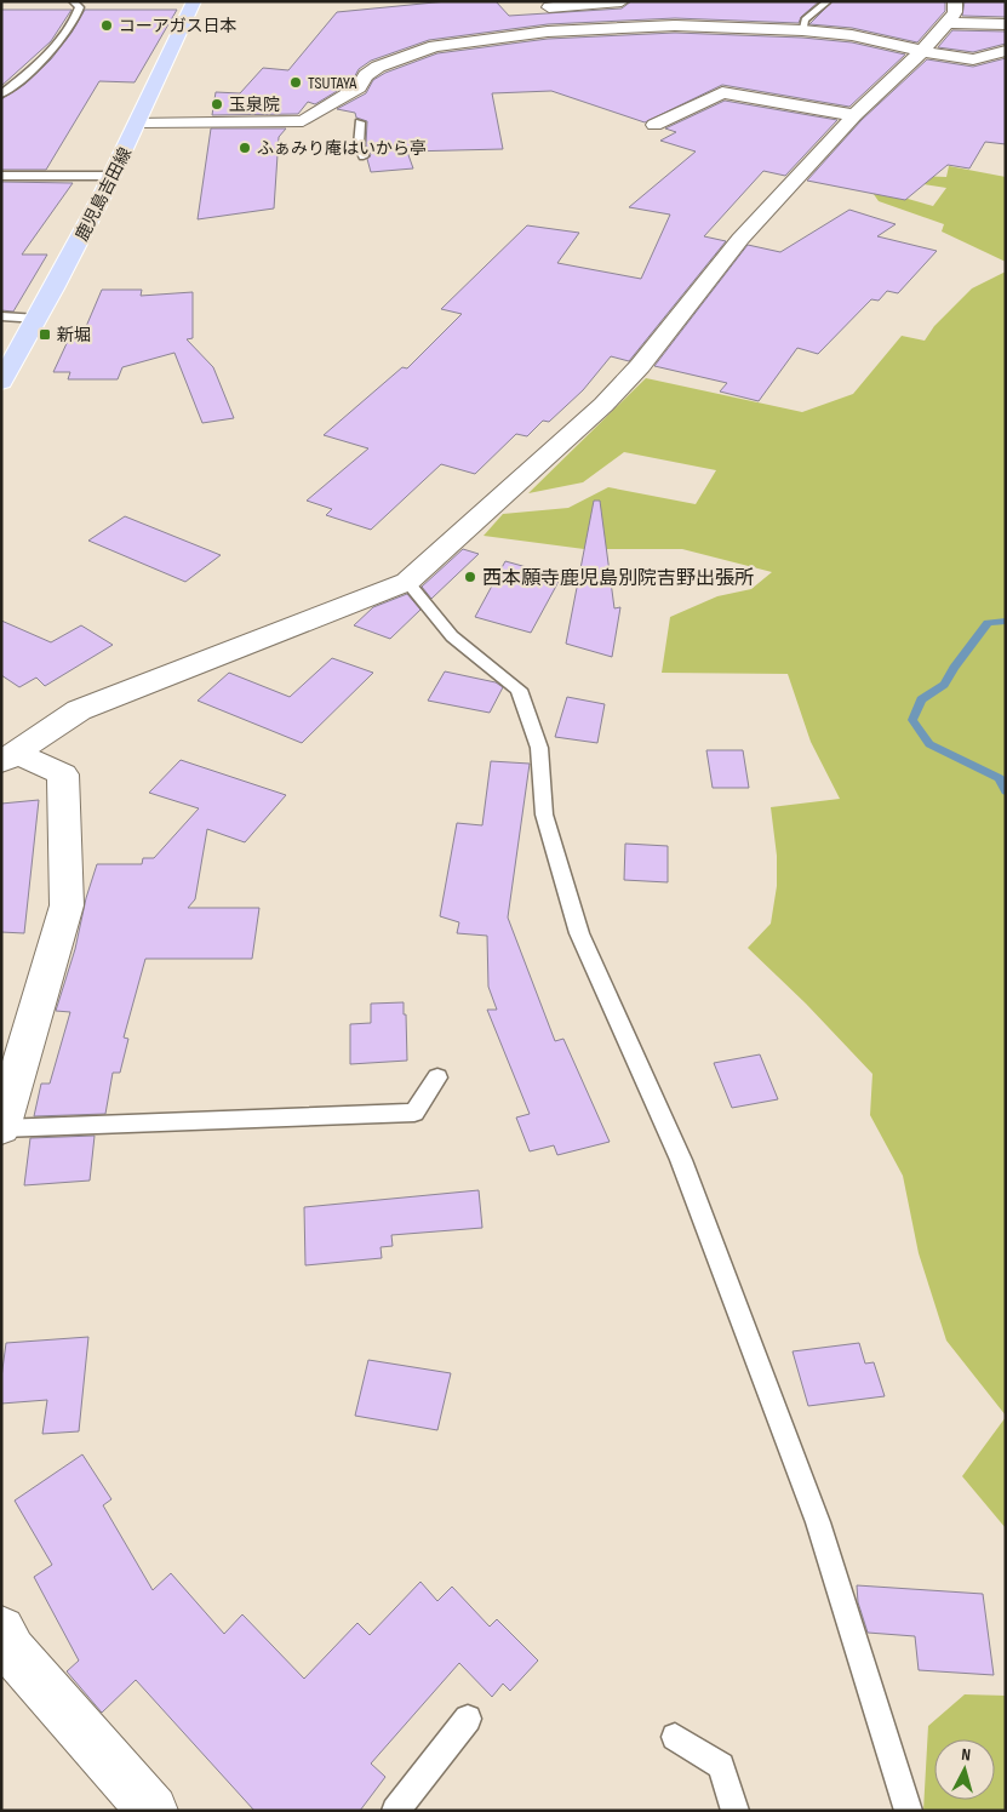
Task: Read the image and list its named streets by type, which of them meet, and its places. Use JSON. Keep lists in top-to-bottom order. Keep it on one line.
{"streets":{"main road":["鹿児島吉田線"]},"places":{"other":["コーアガス日本","TSUTAYA","玉泉院","ふぁみり庵はいから亭","西本願寺鹿児島別院吉野出張所"],"transit":["新堀"]},"north":"top"}
